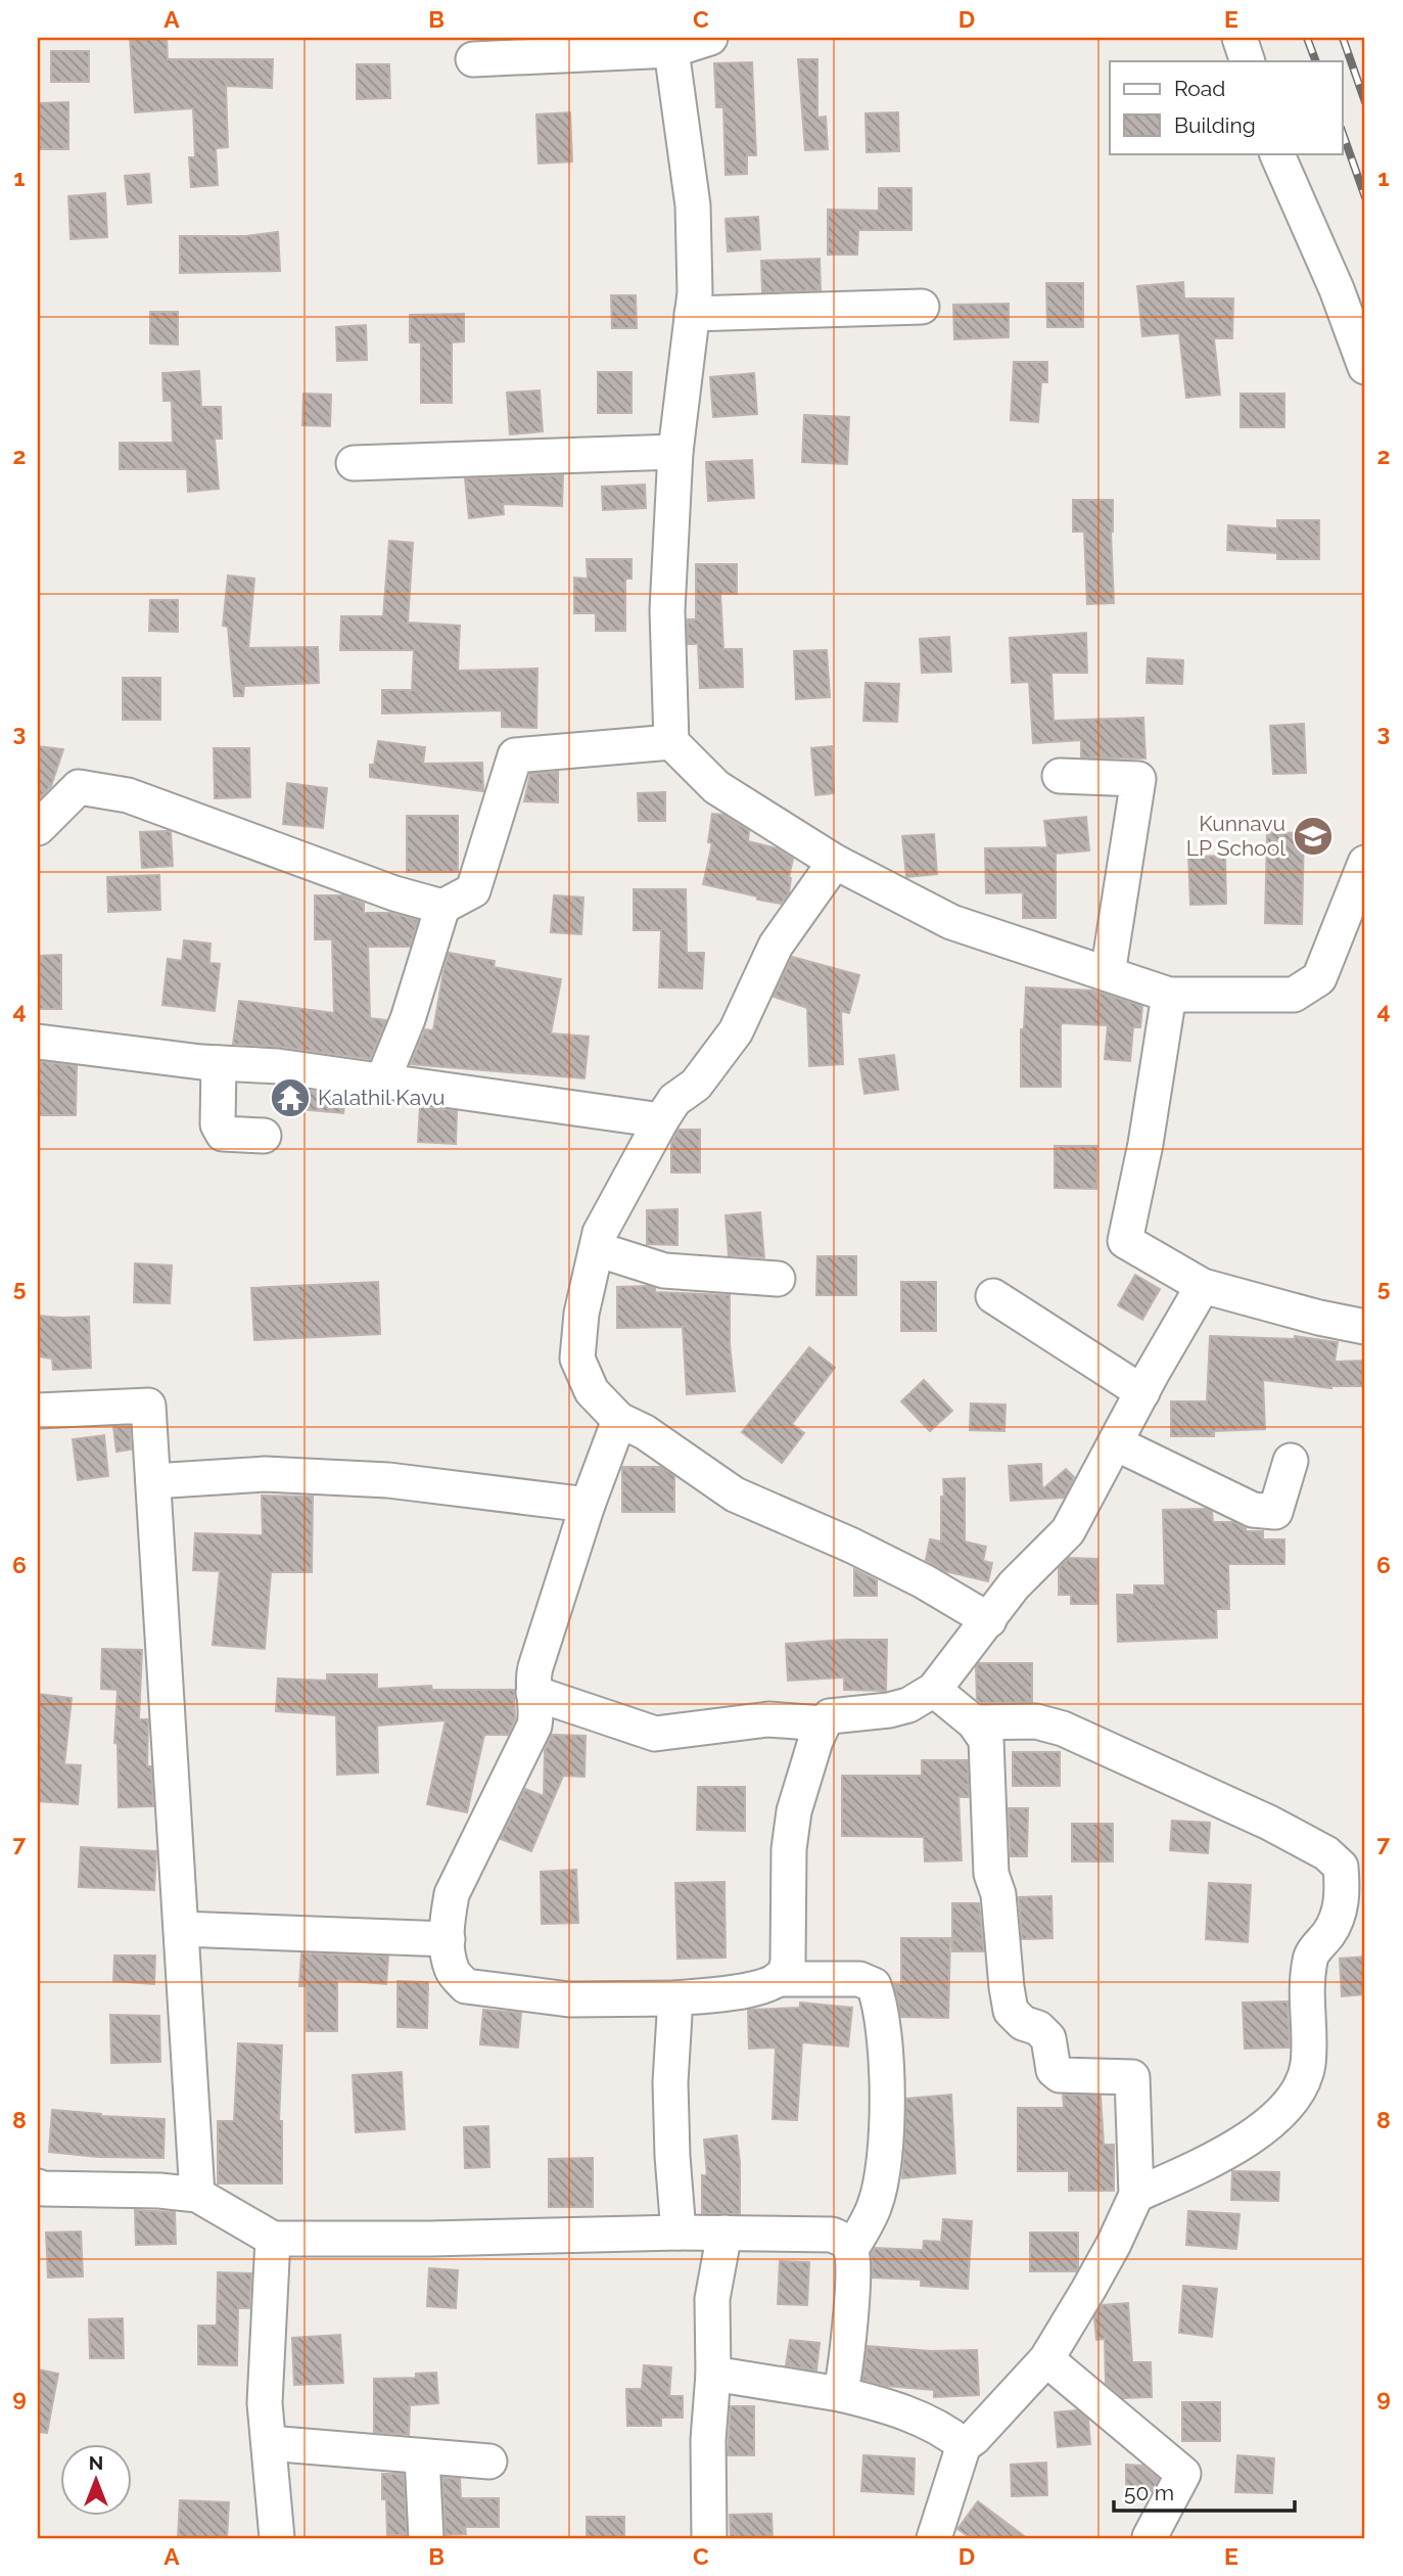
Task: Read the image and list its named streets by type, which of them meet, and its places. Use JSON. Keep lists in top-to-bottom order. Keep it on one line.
{"places":{"school or university":["Kunnavu LP School"],"temple":["Kalathil Kavu"]},"legend":["Road","Building"],"scale_bar":"50 m","north":"top","grid":{"columns":["A","B","C","D","E"],"rows":["1","2","3","4","5","6","7","8","9"]}}
